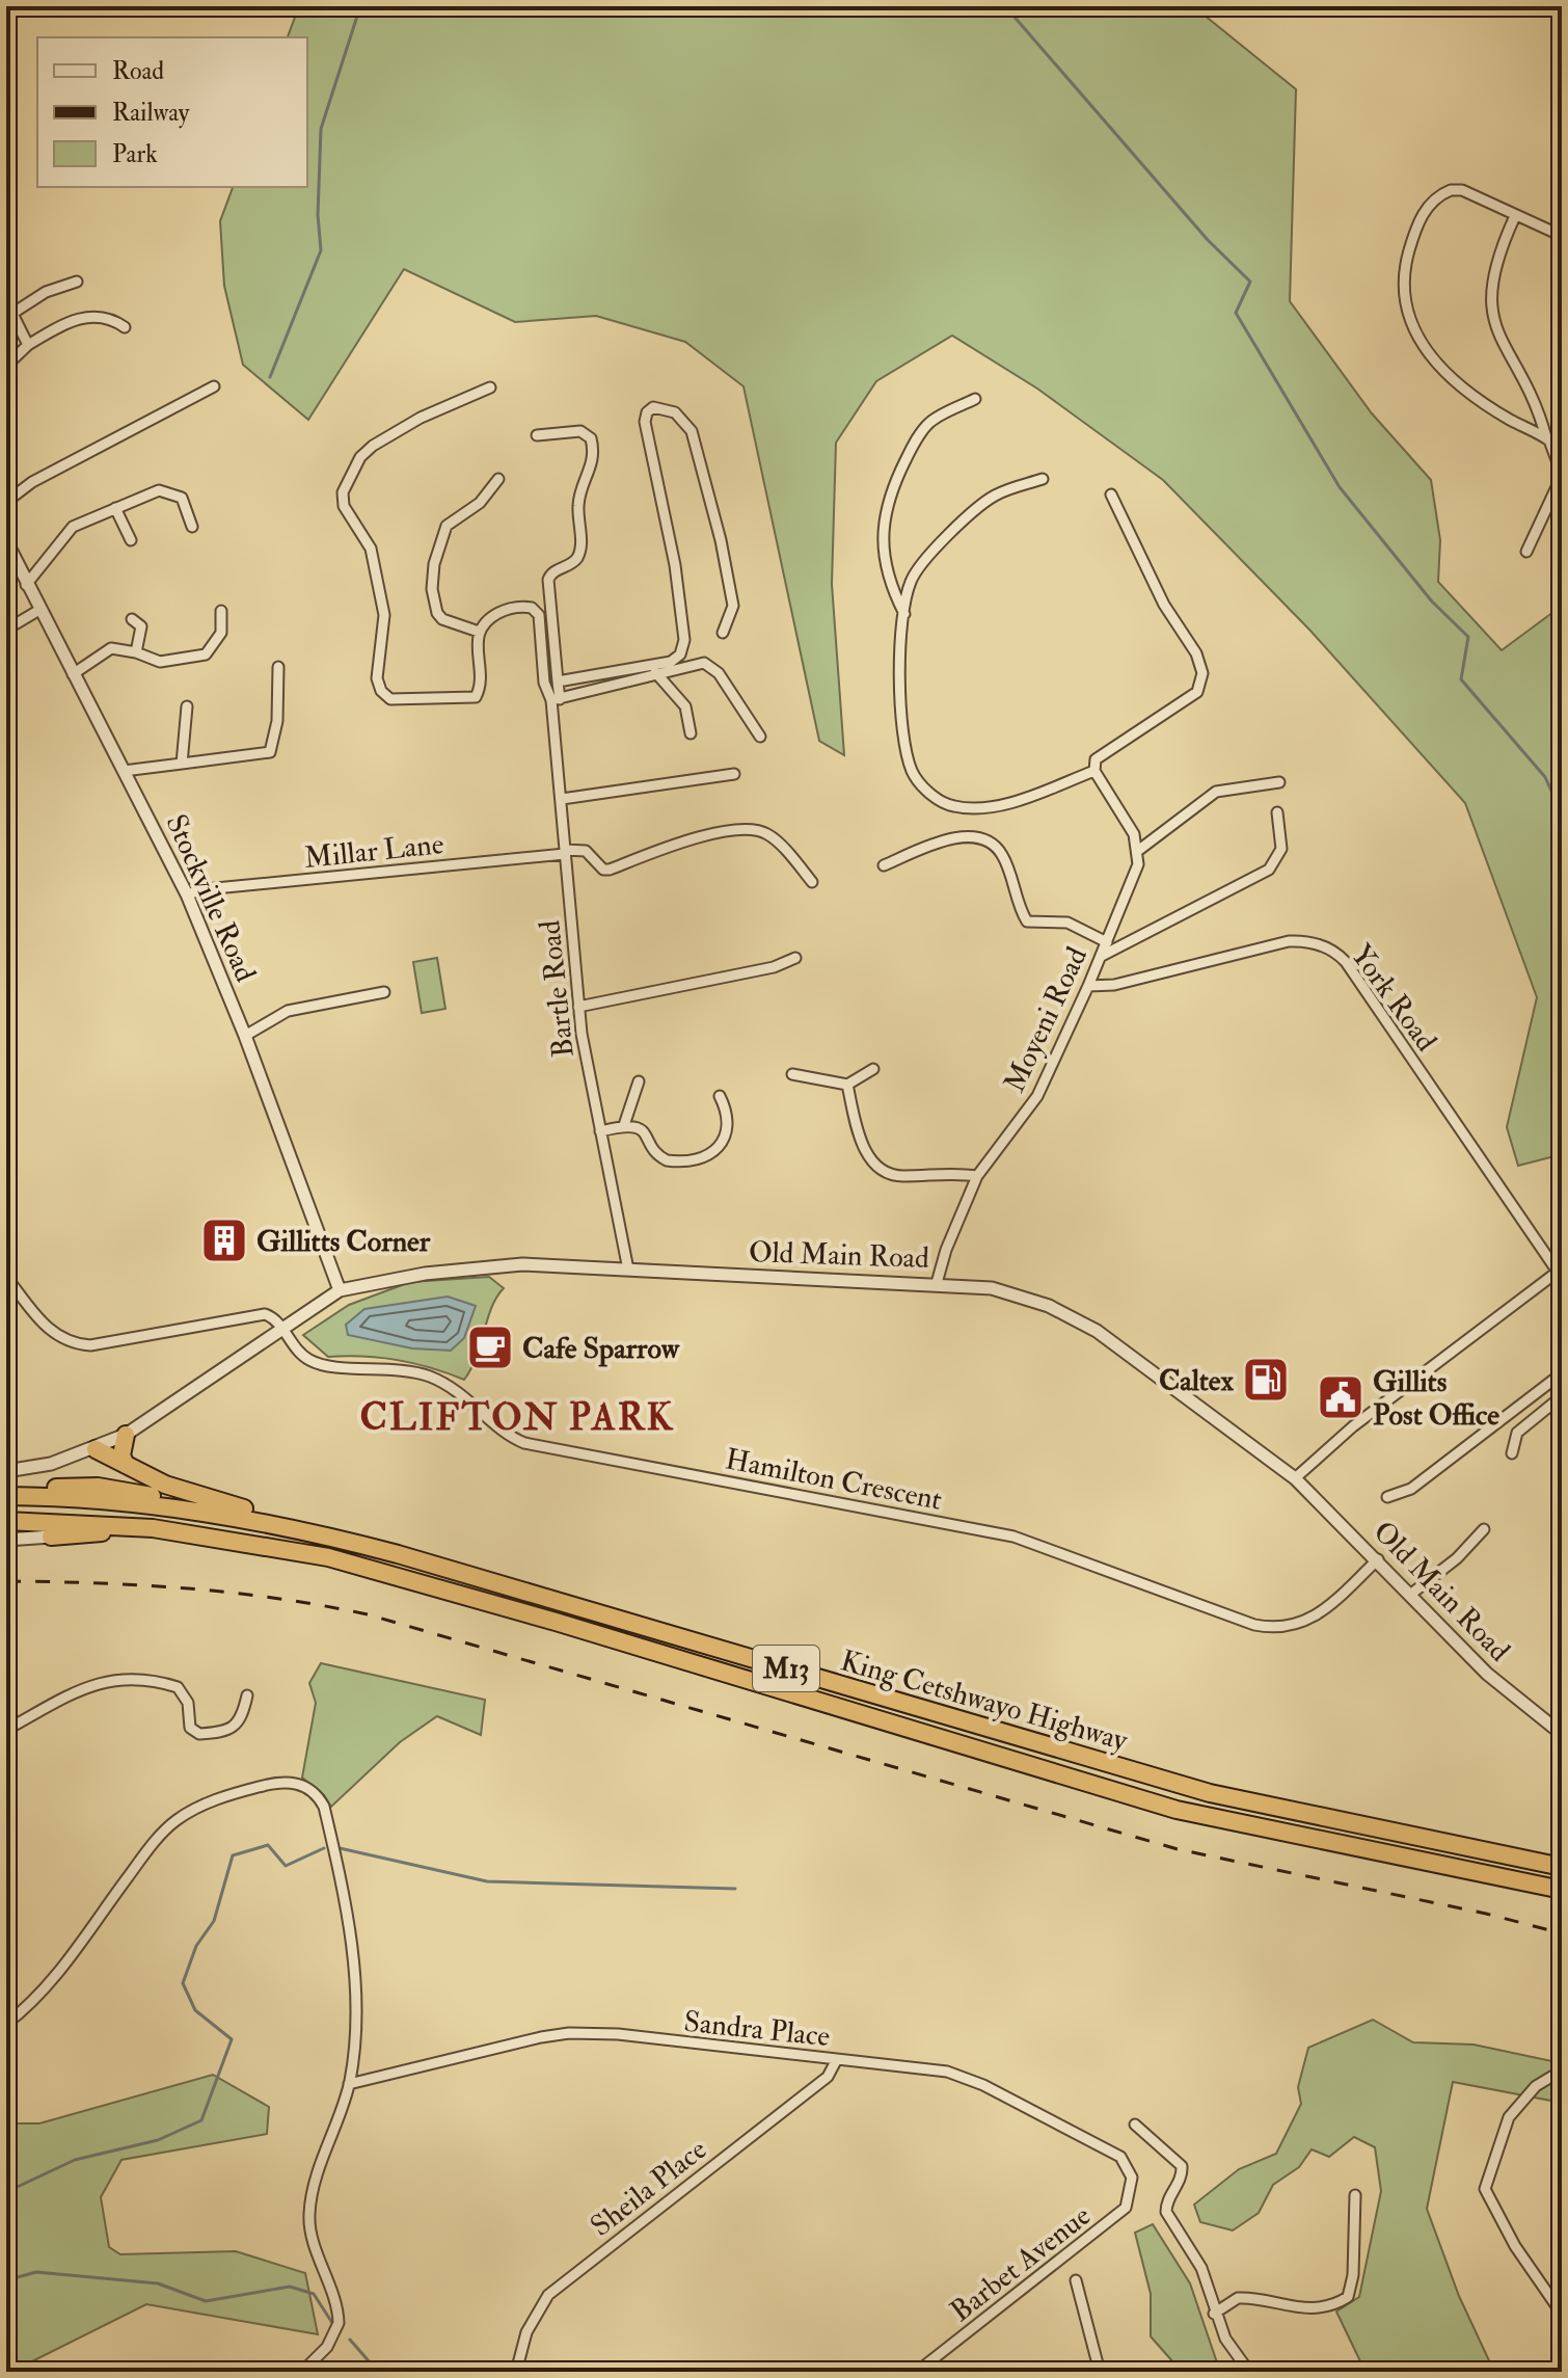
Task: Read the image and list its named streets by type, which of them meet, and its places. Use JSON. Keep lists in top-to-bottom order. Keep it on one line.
{"streets":{"highway":["M13","King Cetshwayo Highway"],"street":["Millar Lane","Stockville Road","Bartle Road","York Road","Moyeni Road","Old Main Road","Hamilton Crescent","Sandra Place","Sheila Place","Barbet Avenue"]},"crossings":[["Millar Lane","Stockville Road"],["Millar Lane","Bartle Road"],["Stockville Road","Old Main Road"],["Bartle Road","Old Main Road"],["York Road","Moyeni Road"],["Moyeni Road","Old Main Road"],["Old Main Road","Hamilton Crescent"],["Sandra Place","Sheila Place"],["Sandra Place","Barbet Avenue"]],"districts":["CLIFTON PARK"],"places":{"building":["Gillitts Corner"],"cafe":["Cafe Sparrow"],"fuel station":["Caltex"],"public building":["Gillits Post Office"]},"legend":["Road","Railway","Park"]}
